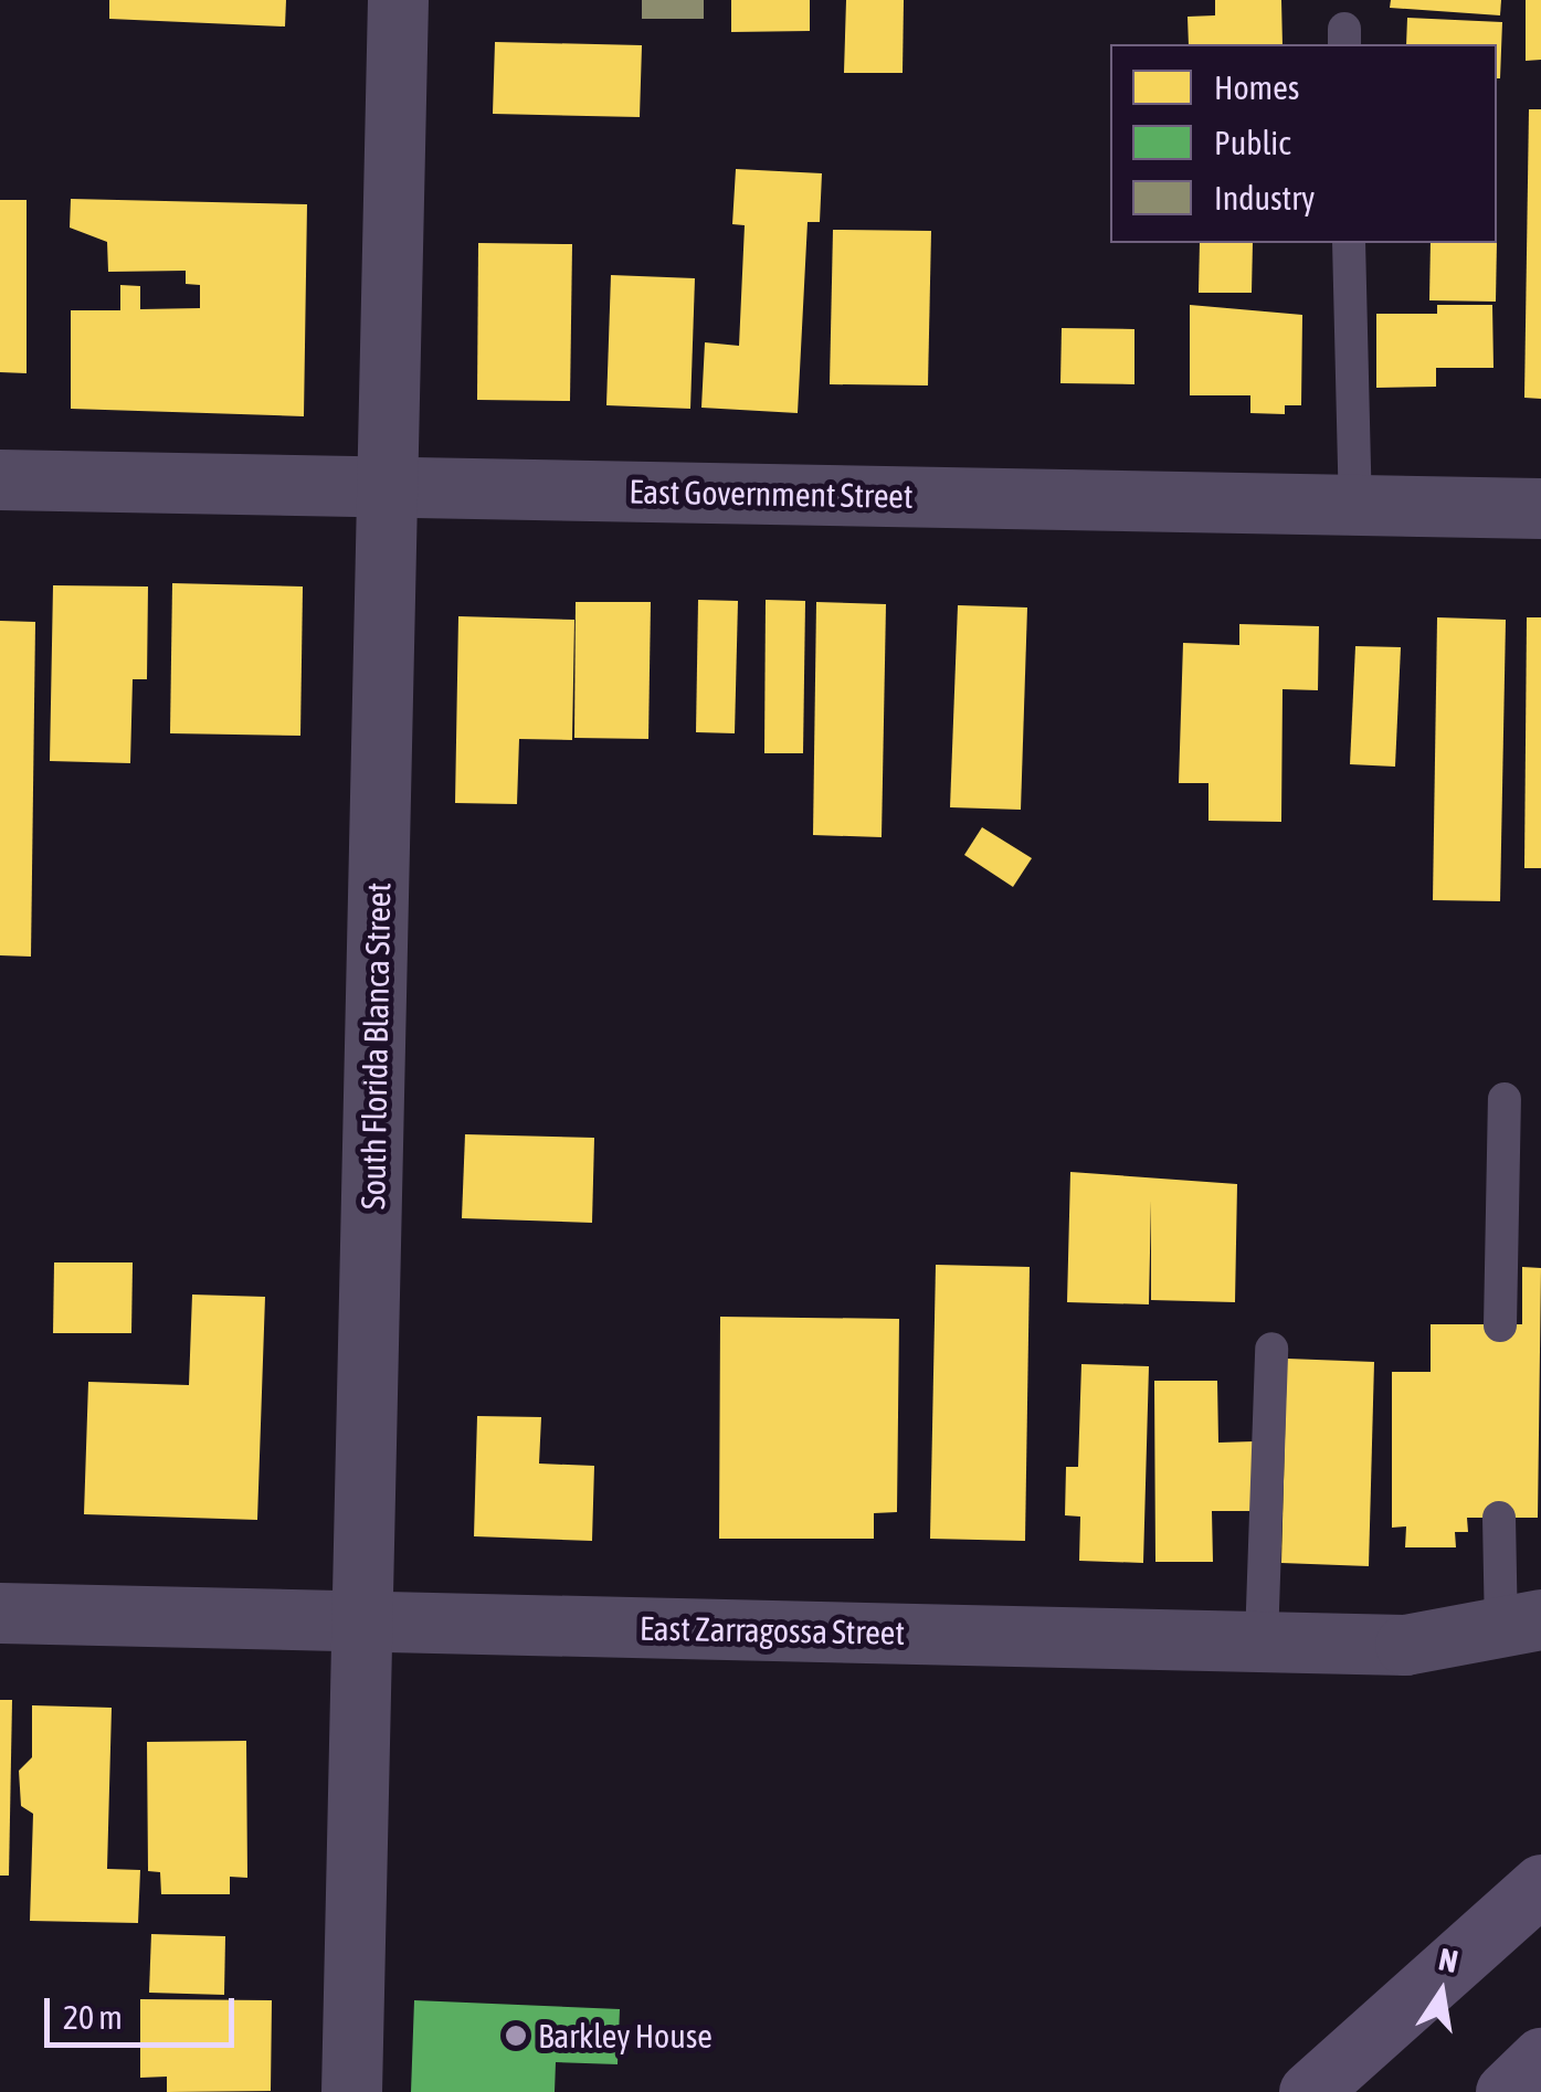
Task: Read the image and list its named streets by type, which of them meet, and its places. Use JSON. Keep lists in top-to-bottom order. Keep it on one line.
{"streets":{"street":["East Government Street","South Florida Blanca Street","East Zarragossa Street"]},"crossings":[["East Government Street","South Florida Blanca Street"],["South Florida Blanca Street","East Zarragossa Street"]],"places":["Barkley House"],"legend":["Homes","Public","Industry"],"scale_bar":"20 m","north":"top"}
